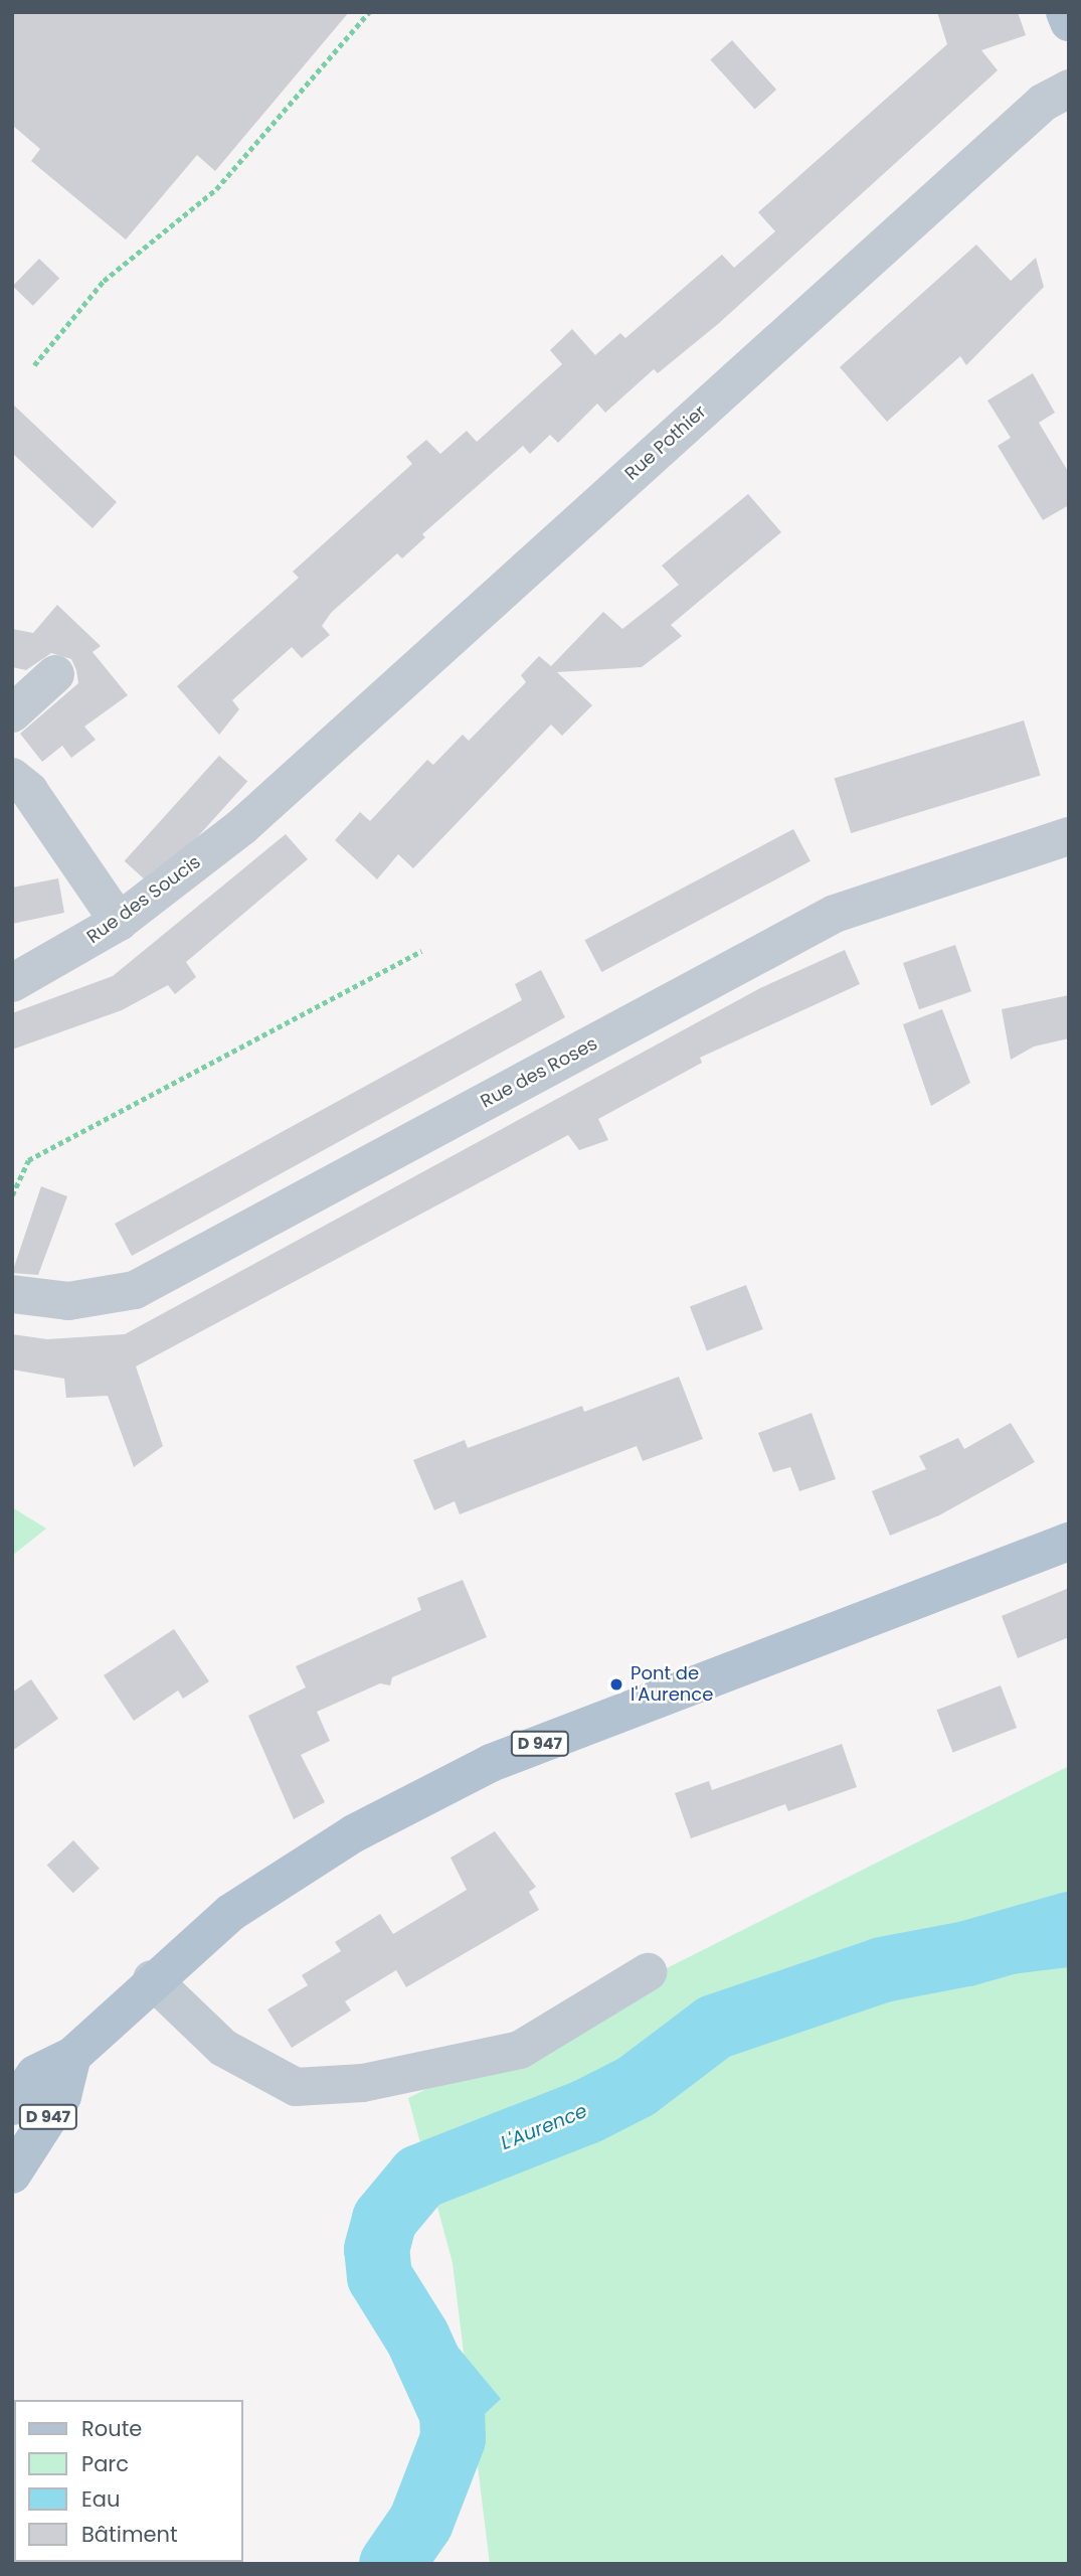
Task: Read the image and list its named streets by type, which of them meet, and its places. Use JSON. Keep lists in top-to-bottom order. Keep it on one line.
{"streets":{"main road":["D 947"],"street":["Rue Pothier","Rue des Soucis","Rue des Roses"]},"crossings":[["Rue Pothier","Rue des Soucis"]],"water":["L'Aurence"],"places":["Pont de l'Aurence"],"legend":["Route","Parc","Eau","Bâtiment"]}
